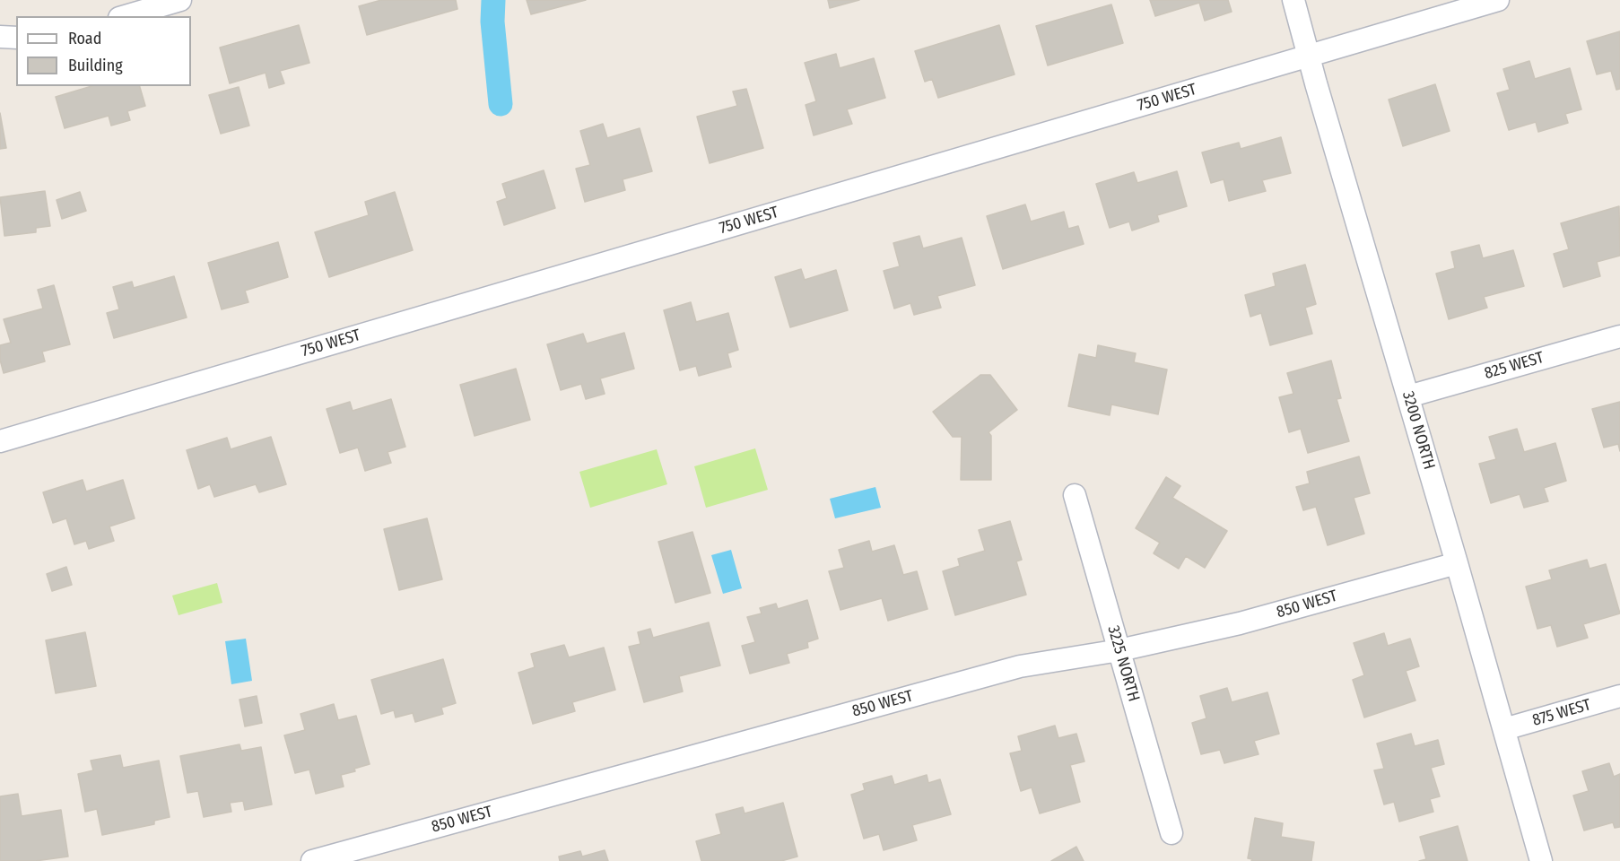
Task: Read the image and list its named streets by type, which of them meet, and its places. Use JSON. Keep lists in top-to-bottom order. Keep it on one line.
{"streets":{"street":["750 WEST","825 WEST","3200 NORTH","850 WEST","3225 NORTH","875 WEST"]},"crossings":[["750 WEST","3200 NORTH"],["825 WEST","3200 NORTH"],["3200 NORTH","850 WEST"],["3200 NORTH","875 WEST"],["850 WEST","3225 NORTH"]],"legend":["Road","Building"]}
